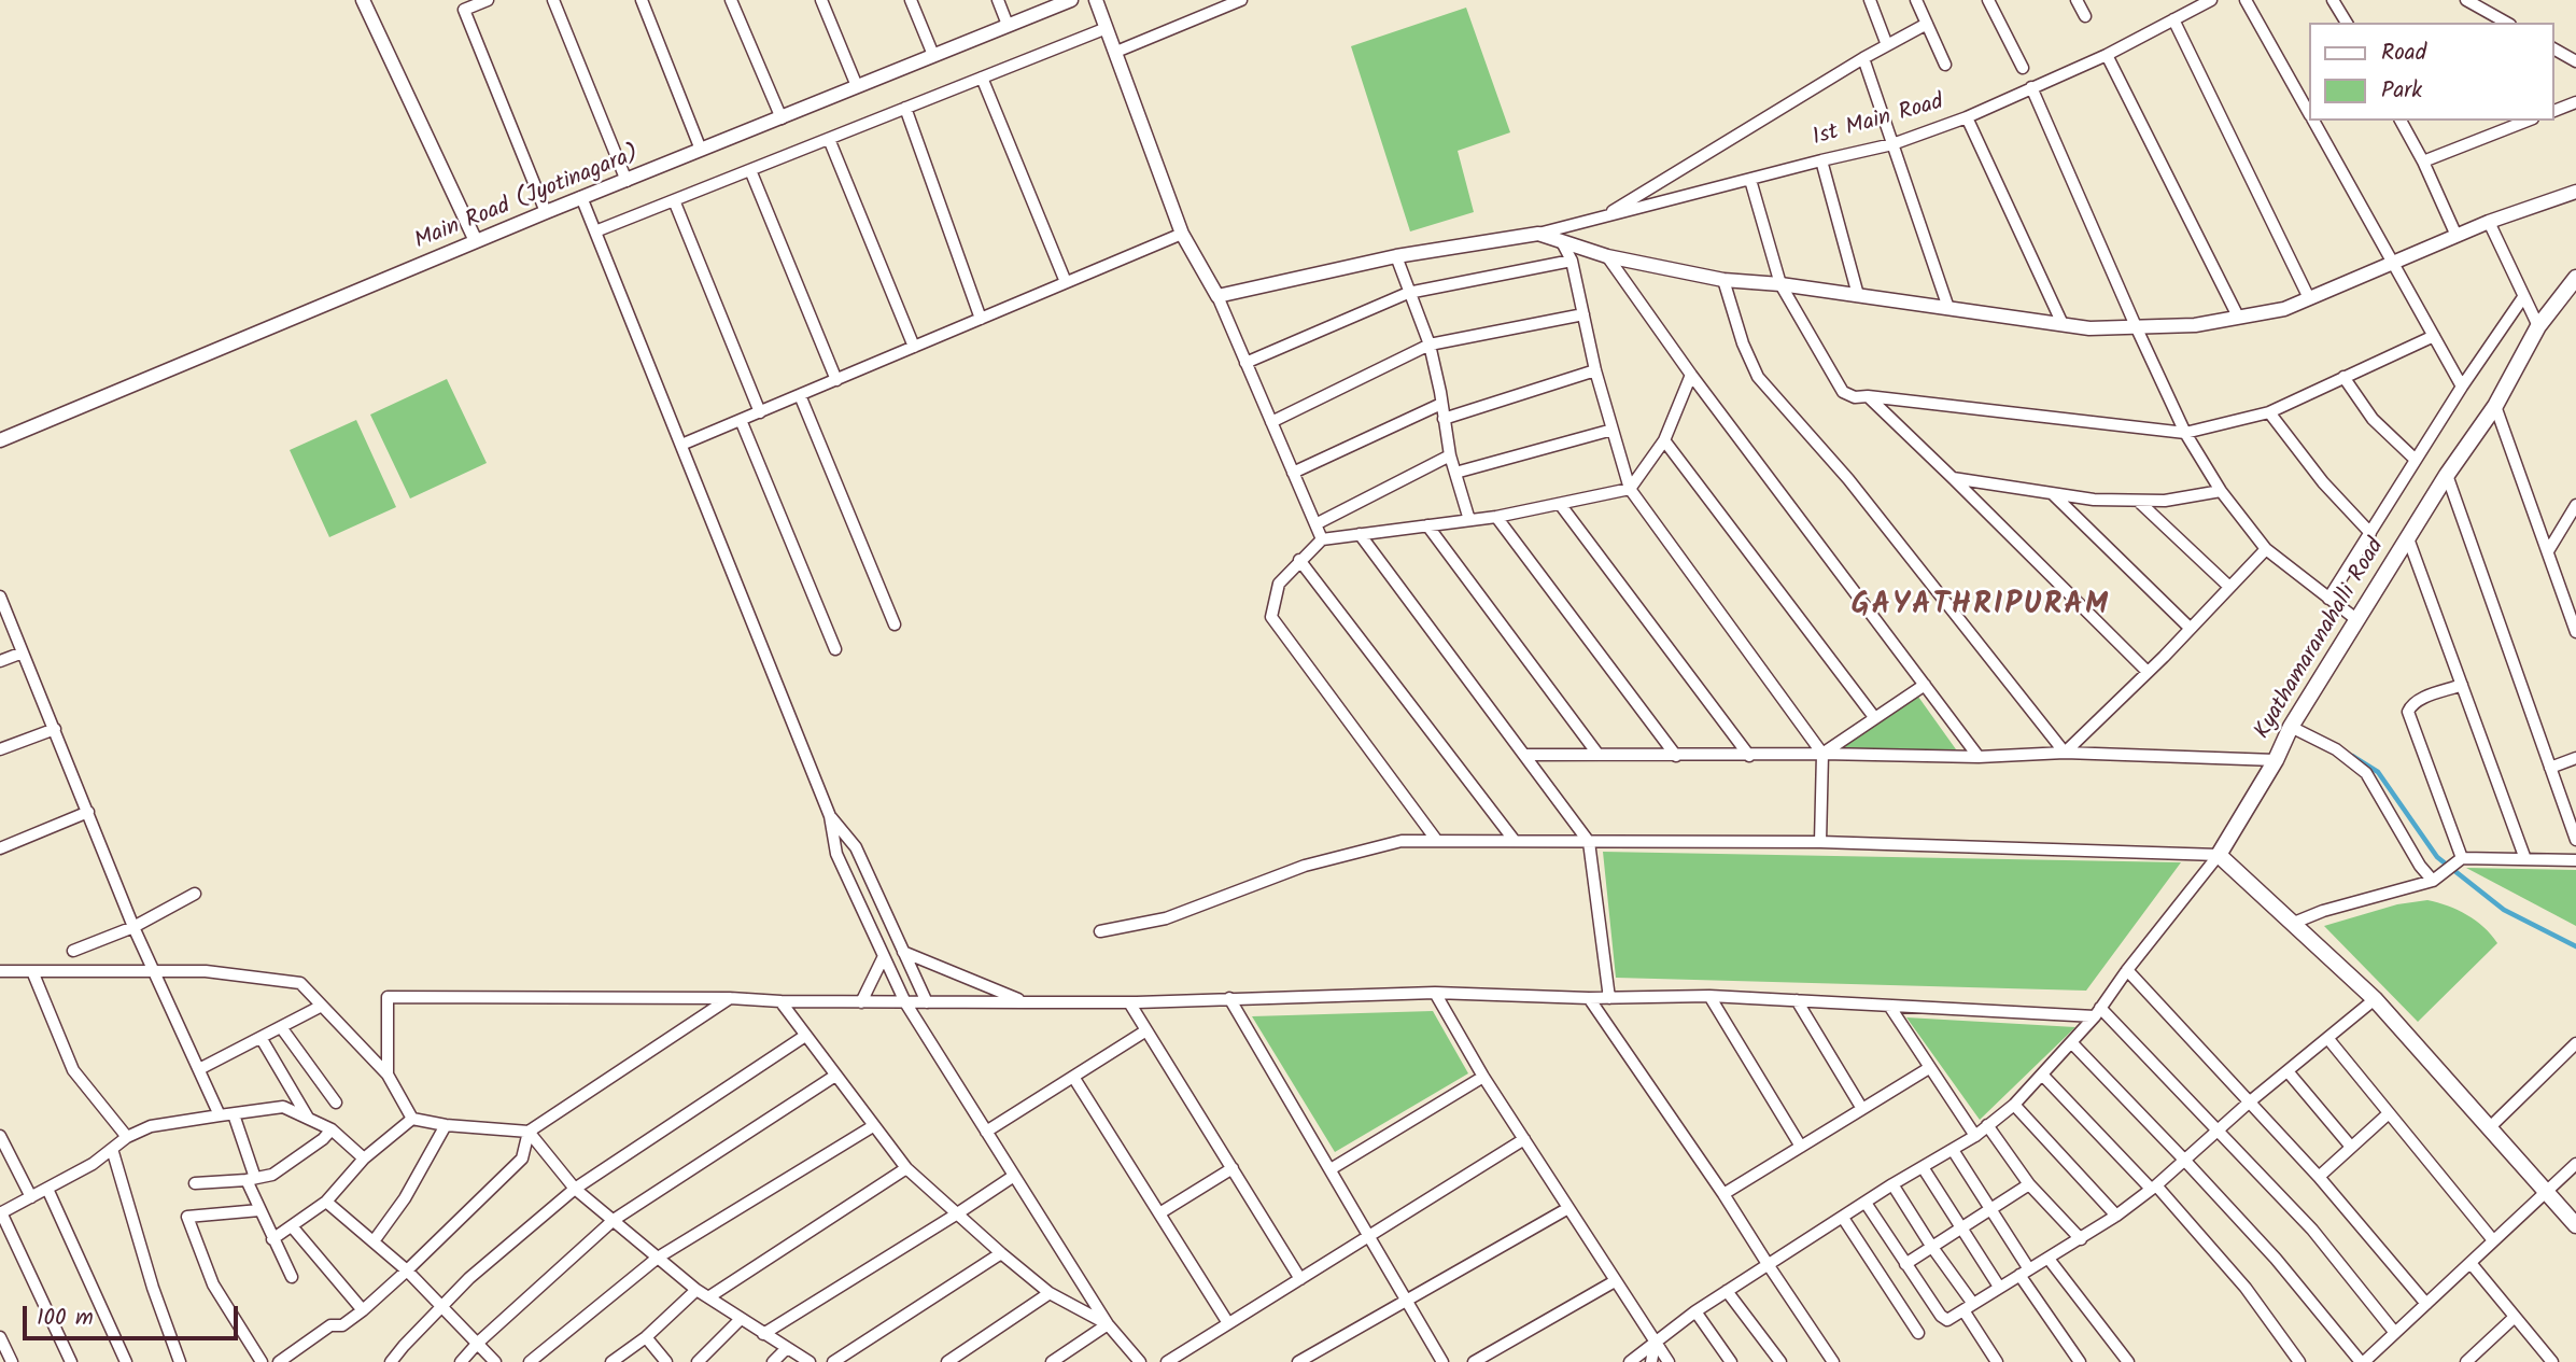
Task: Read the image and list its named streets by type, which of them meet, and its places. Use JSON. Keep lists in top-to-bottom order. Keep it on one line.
{"streets":{"main road":["Kyathamaranahalli Road"],"street":["1st Main Road","Main Road (Jyotinagara)"]},"districts":["GAYATHRIPURAM"],"legend":["Road","Park"],"scale_bar":"100 m"}
